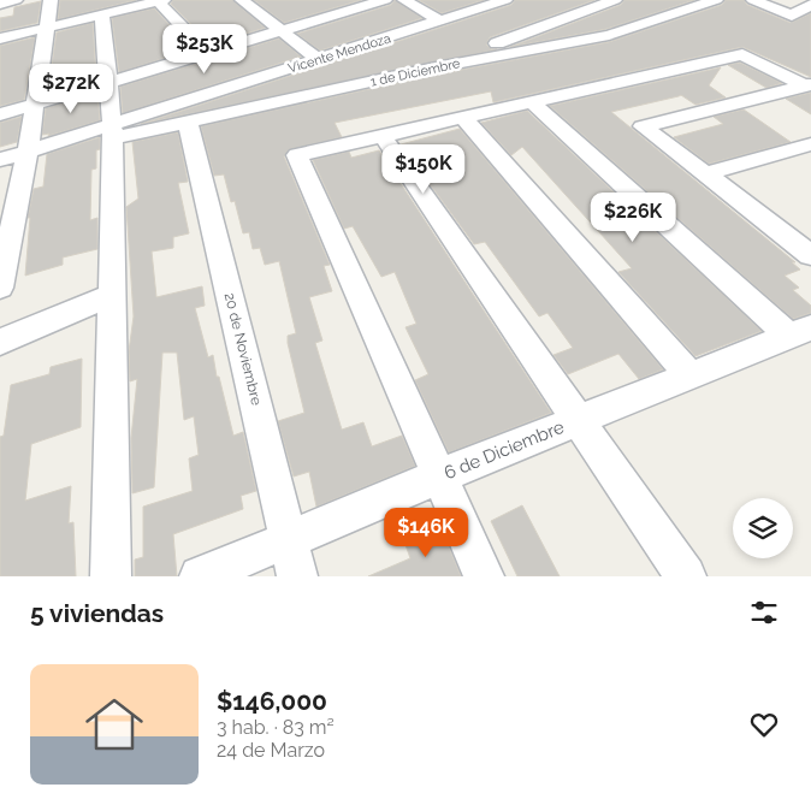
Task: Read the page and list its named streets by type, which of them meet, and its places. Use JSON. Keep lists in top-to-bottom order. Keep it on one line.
{"streets":{"street":["Vicente Mendoza","1 de Diciembre","20 de Noviembre","6 de Diciembre"]},"crossings":[["Vicente Mendoza","1 de Diciembre"],["1 de Diciembre","20 de Noviembre"],["20 de Noviembre","6 de Diciembre"]],"page":{"price":["$253K","$272K","$150K","$226K","$146K"],"heading":"5 viviendas","list":[{"name":"$146,000","note":"3 hab. · 83 m² · 24 de Marzo"}]}}
